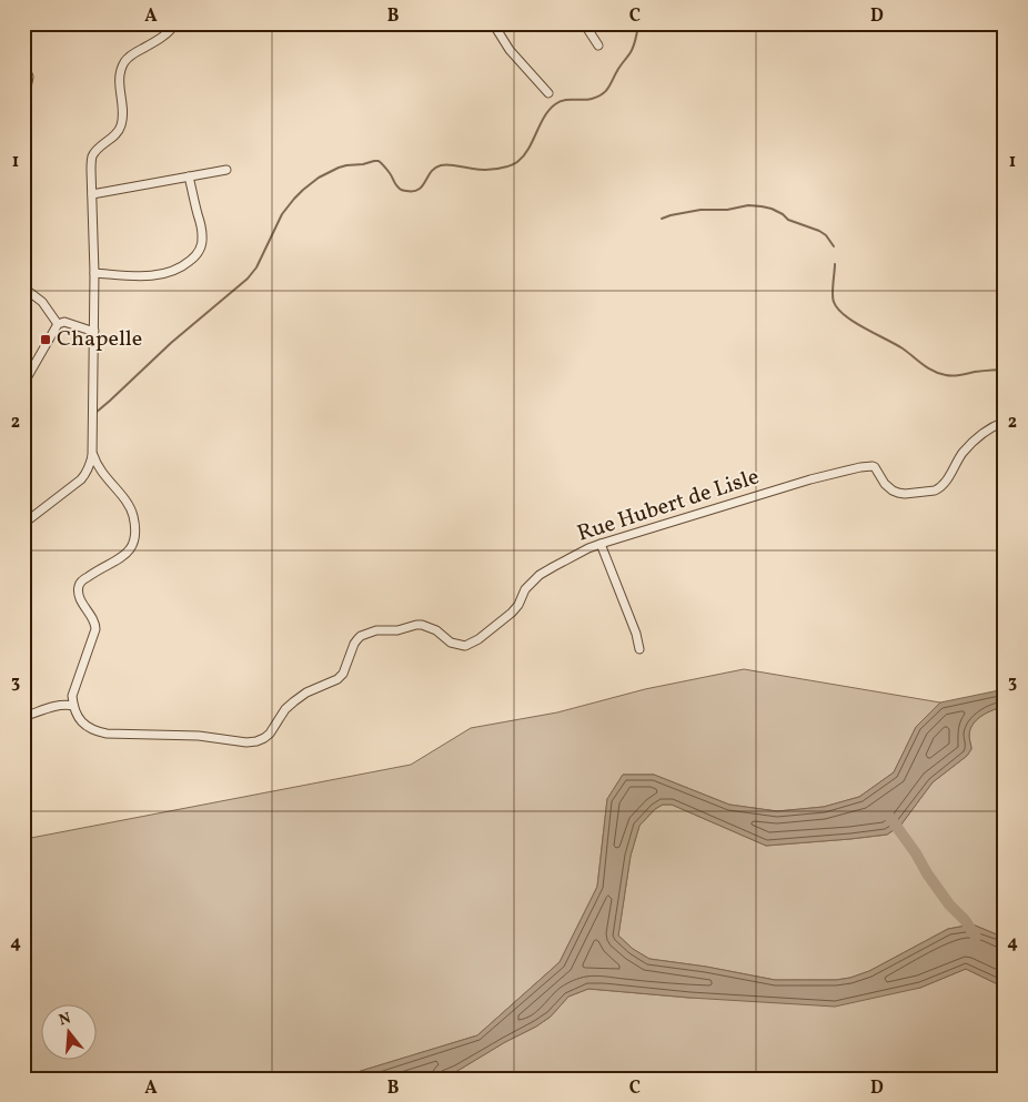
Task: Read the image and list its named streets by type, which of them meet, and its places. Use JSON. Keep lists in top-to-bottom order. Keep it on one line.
{"streets":{"street":["Rue Hubert de Lisle"]},"places":{"transit":["Chapelle"]},"north":"top","grid":{"columns":["A","B","C","D"],"rows":["1","2","3","4"]}}
